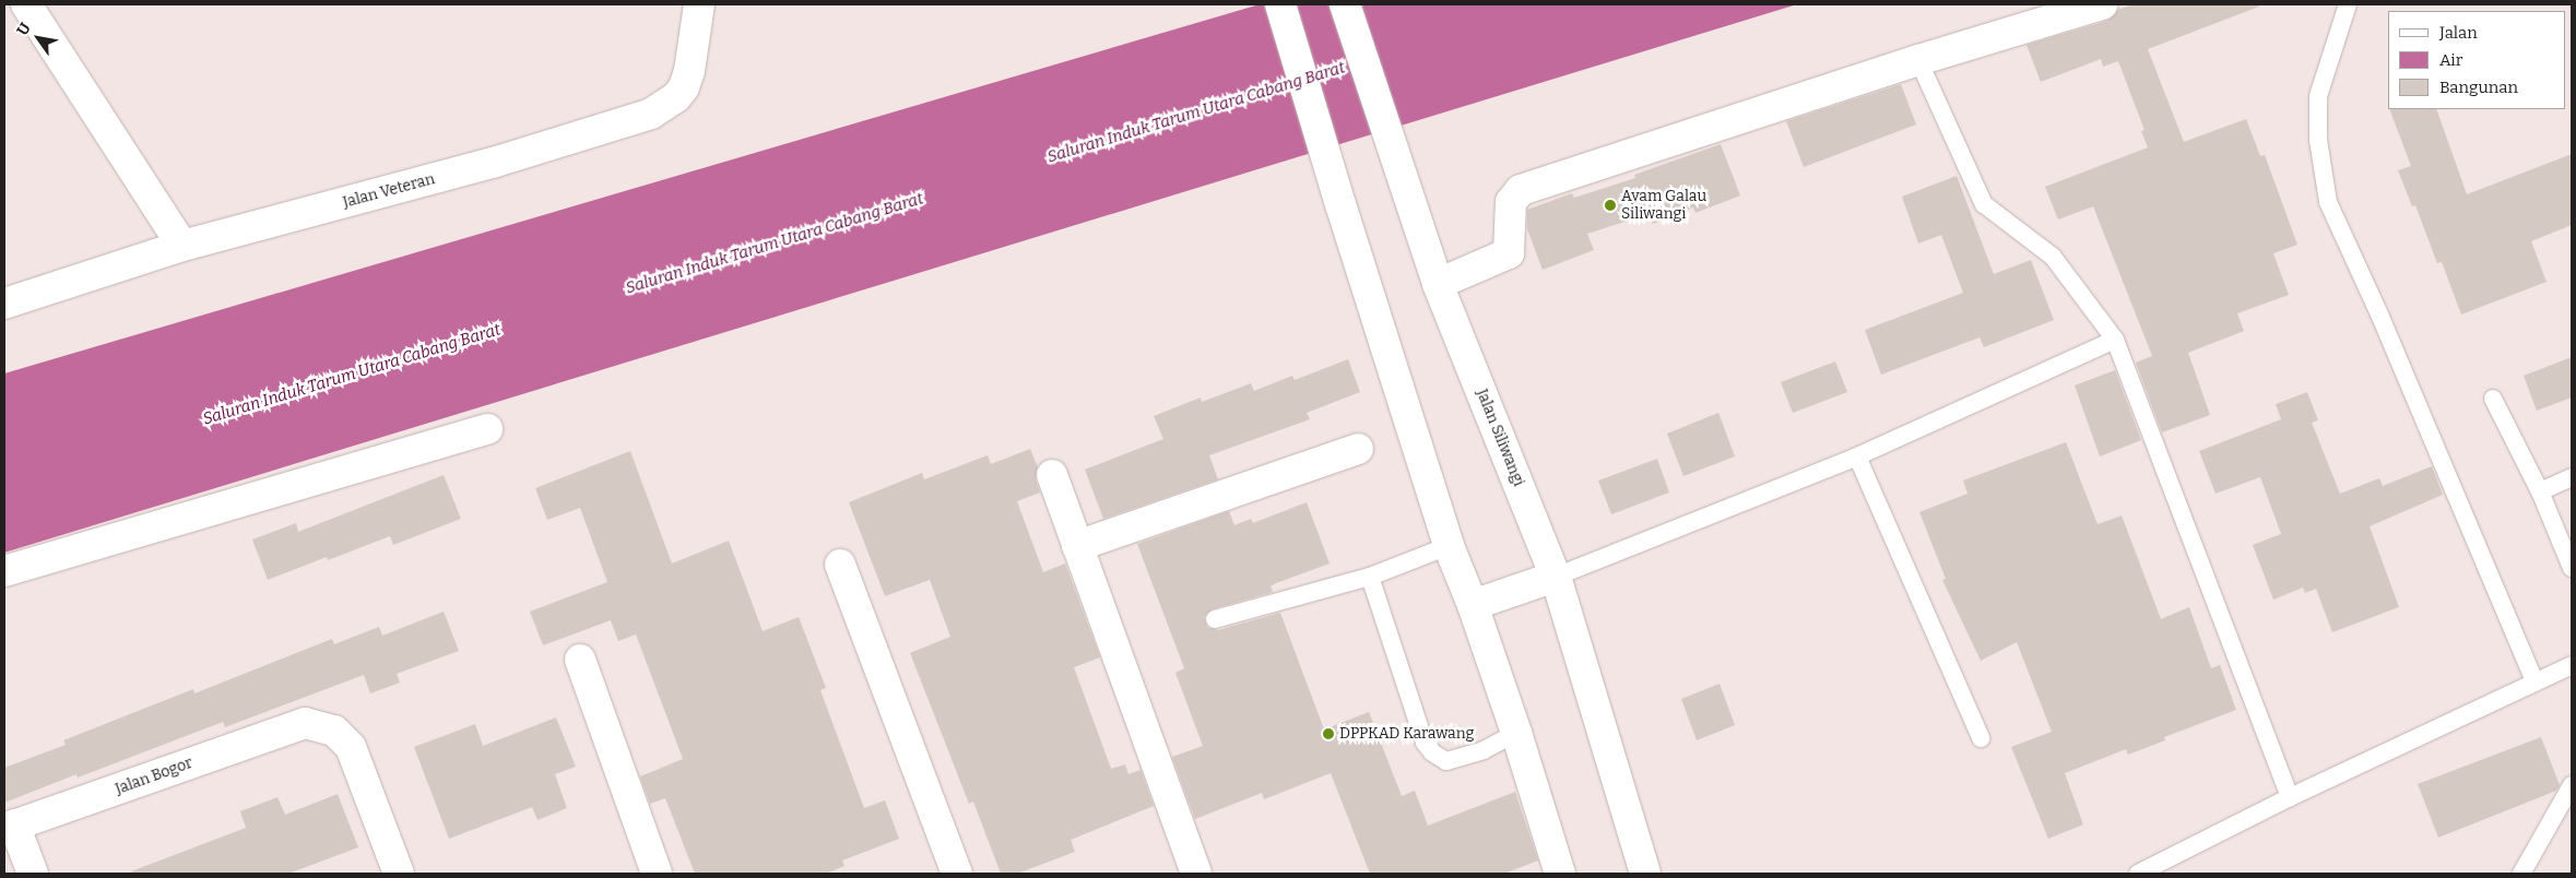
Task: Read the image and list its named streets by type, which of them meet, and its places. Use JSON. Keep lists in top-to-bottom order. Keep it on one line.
{"streets":{"street":["Jalan Veteran","Jalan Siliwangi","Jalan Bogor"]},"water":["Saluran Induk Tarum Utara Cabang Barat"],"places":["Ayam Galau Siliwangi","DPPKAD Karawang"],"legend":["Jalan","Air","Bangunan"],"north":"top left"}
